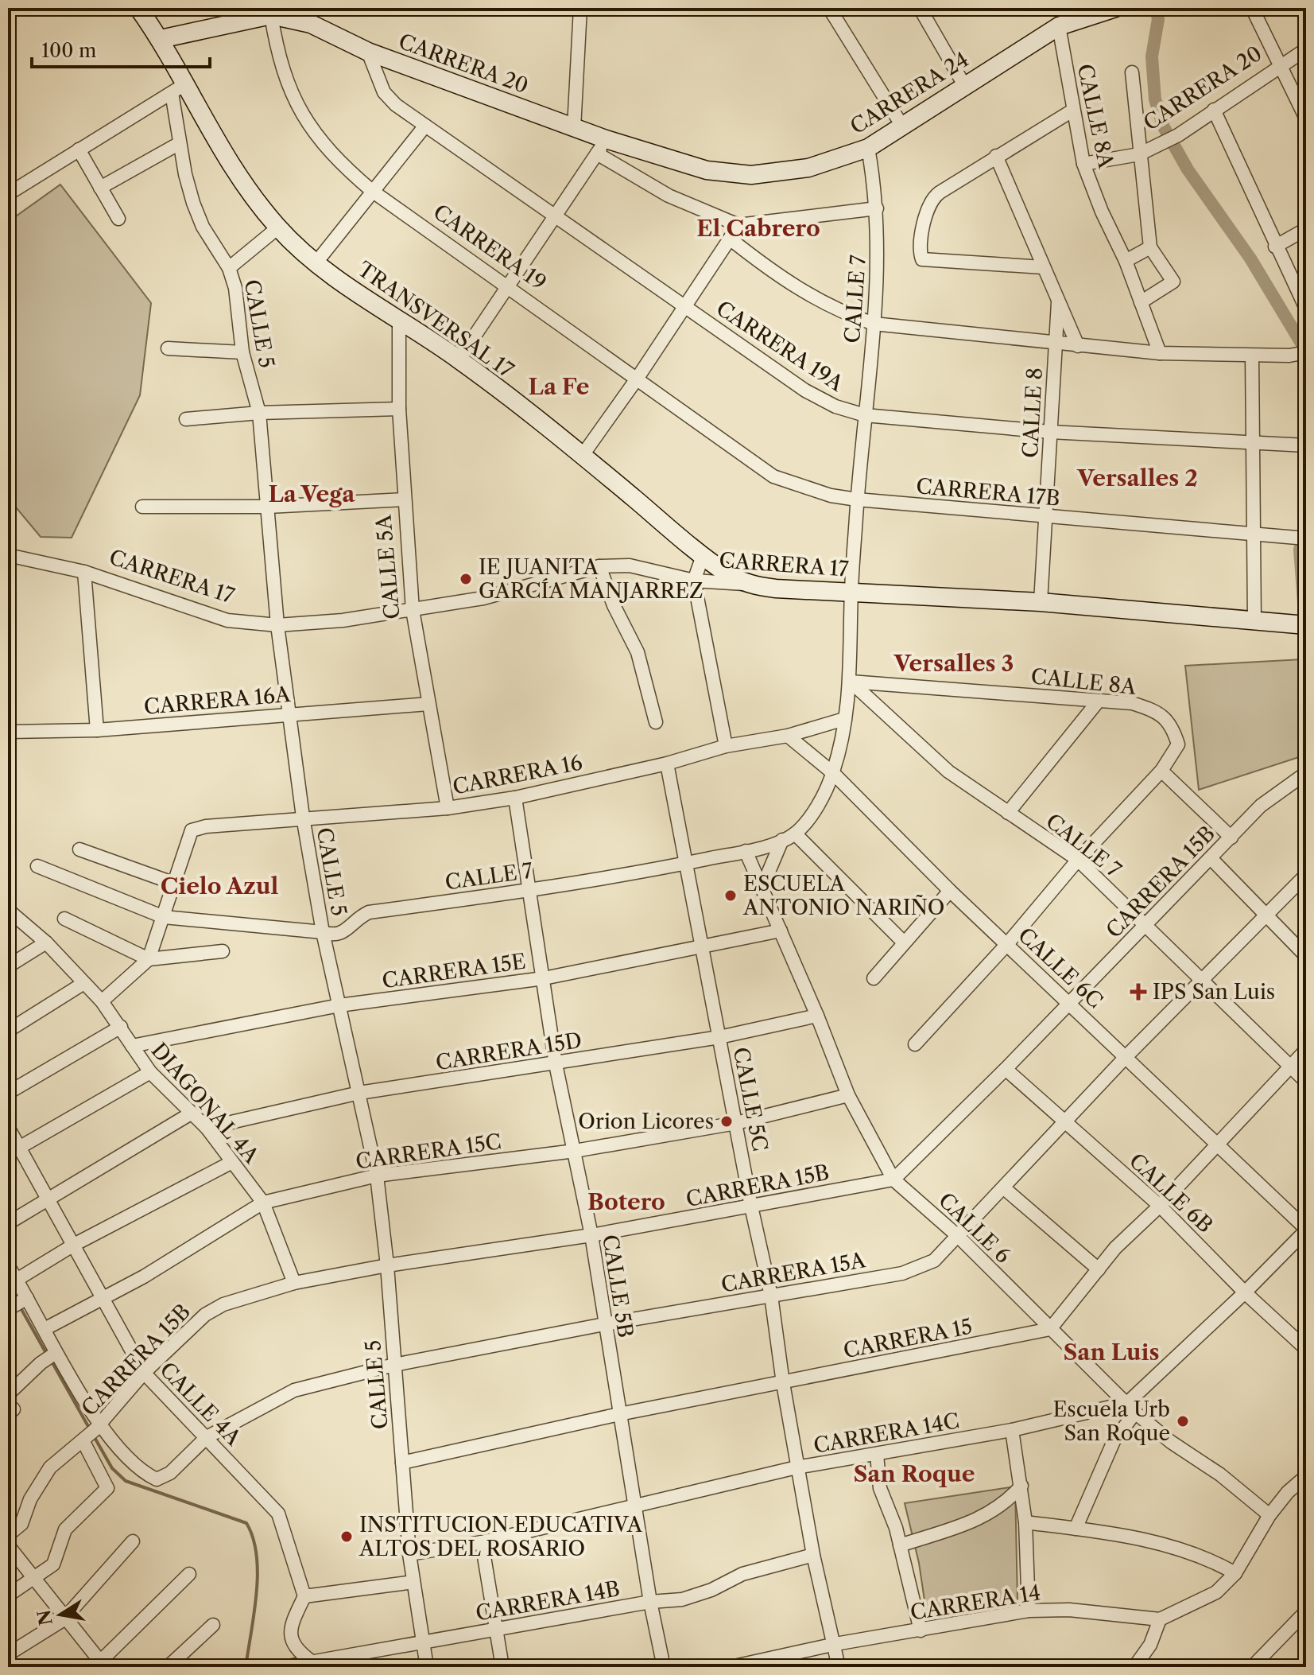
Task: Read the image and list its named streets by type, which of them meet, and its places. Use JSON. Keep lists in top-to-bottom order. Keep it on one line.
{"streets":{"street":["CARRERA 20","CARRERA 24","CALLE 8A","CARRERA 19","CALLE 7","TRANSVERSAL 17","CALLE 5","CARRERA 19A","CALLE 8","CARRERA 17B","CARRERA 17","CALLE 5A","CARRERA 16A","CARRERA 16","CARRERA 15B","CALLE 6C","CARRERA 15E","CARRERA 15D","CALLE 5C","DIAGONAL 4A","CARRERA 15C","CALLE 6B","CALLE 6","CARRERA 15A","CALLE 5B","CARRERA 15","CALLE 4A","CARRERA 14C","CARRERA 14B","CARRERA 14"]},"crossings":[["CARRERA 20","CARRERA 24"],["CARRERA 20","CALLE 8A"],["CARRERA 20","CARRERA 19"],["CARRERA 20","CARRERA 19A"],["CARRERA 24","CALLE 8A"],["CARRERA 24","CALLE 7"],["CALLE 8A","CALLE 7"],["CARRERA 19","CALLE 7"],["CARRERA 19","CARRERA 17B"],["CALLE 7","CALLE 5"],["CALLE 7","CARRERA 19A"],["CALLE 7","CARRERA 17B"],["CALLE 7","CARRERA 17"],["CALLE 7","CARRERA 16"],["CALLE 7","CARRERA 15B"],["CALLE 7","CALLE 6C"],["CALLE 7","CALLE 5C"],["CALLE 7","CALLE 6"],["CALLE 7","CARRERA 15A"],["CALLE 7","CALLE 5B"],["TRANSVERSAL 17","CALLE 5"],["TRANSVERSAL 17","CARRERA 17"],["TRANSVERSAL 17","CALLE 5A"],["CALLE 5","CARRERA 17"],["CALLE 5","CARRERA 16A"],["CALLE 5","CARRERA 16"],["CALLE 5","CARRERA 15B"],["CALLE 5","CARRERA 15E"],["CALLE 5","CARRERA 15D"],["CALLE 5","CARRERA 15C"],["CALLE 5","CARRERA 15A"],["CALLE 5","CARRERA 15"],["CALLE 5","CARRERA 14C"],["CALLE 5","CARRERA 14B"],["CARRERA 19A","CALLE 8"],["CALLE 8","CARRERA 17B"],["CALLE 8","CARRERA 17"],["CARRERA 17","CALLE 5A"],["CALLE 5A","CARRERA 16A"],["CALLE 5A","CARRERA 16"],["CARRERA 16","CALLE 6C"],["CARRERA 16","CALLE 5C"],["CARRERA 16","CALLE 5B"],["CARRERA 15B","CALLE 6C"],["CARRERA 15B","CALLE 5C"],["CARRERA 15B","DIAGONAL 4A"],["CARRERA 15B","CALLE 6B"],["CARRERA 15B","CALLE 6"],["CARRERA 15B","CARRERA 15A"],["CARRERA 15B","CALLE 5B"],["CARRERA 15B","CALLE 4A"],["CALLE 6C","CARRERA 15A"],["CARRERA 15E","CALLE 5C"],["CARRERA 15E","DIAGONAL 4A"],["CARRERA 15E","CALLE 6"],["CARRERA 15E","CALLE 5B"],["CARRERA 15D","CALLE 5C"],["CARRERA 15D","DIAGONAL 4A"],["CARRERA 15D","CALLE 6"],["CARRERA 15D","CALLE 5B"],["CALLE 5C","CARRERA 15C"],["CALLE 5C","CARRERA 15A"],["CALLE 5C","CARRERA 15"],["CALLE 5C","CARRERA 14C"],["CALLE 5C","CARRERA 14B"],["CALLE 5C","CARRERA 14"],["DIAGONAL 4A","CARRERA 15C"],["CARRERA 15C","CALLE 6"],["CARRERA 15C","CALLE 5B"],["CARRERA 15C","CALLE 4A"],["CALLE 6B","CARRERA 15A"],["CALLE 6","CARRERA 15A"],["CALLE 6","CARRERA 15"],["CALLE 6","CARRERA 14C"],["CARRERA 15A","CALLE 5B"],["CARRERA 15A","CALLE 4A"],["CALLE 5B","CARRERA 15"],["CALLE 5B","CARRERA 14C"],["CALLE 5B","CARRERA 14B"]],"districts":["El Cabrero","La Fe","Versalles 2","La Vega","Versalles 3","Cielo Azul","Botero","San Luis","San Roque"],"places":{"other":["IE JUANITA GARCÍA MANJARREZ","ESCUELA ANTONIO NARIÑO","Orion Licores","Escuela Urb San Roque","INSTITUCION EDUCATIVA ALTOS DEL ROSARIO"],"health":["IPS San Luis"]},"scale_bar":"100 m","north":"left"}
